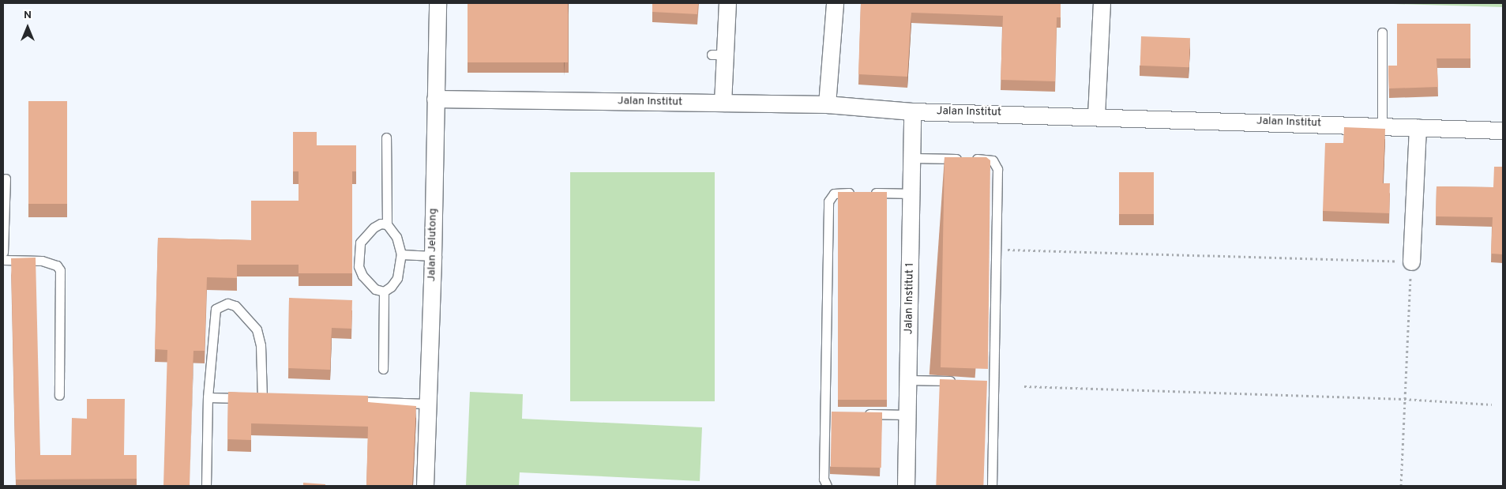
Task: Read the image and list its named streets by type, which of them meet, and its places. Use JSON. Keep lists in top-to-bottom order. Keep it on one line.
{"streets":{"street":["Jalan Institut","Jalan Jelutong","Jalan Institut 1"]},"crossings":[["Jalan Institut","Jalan Jelutong"],["Jalan Institut","Jalan Institut 1"]],"north":"top"}
